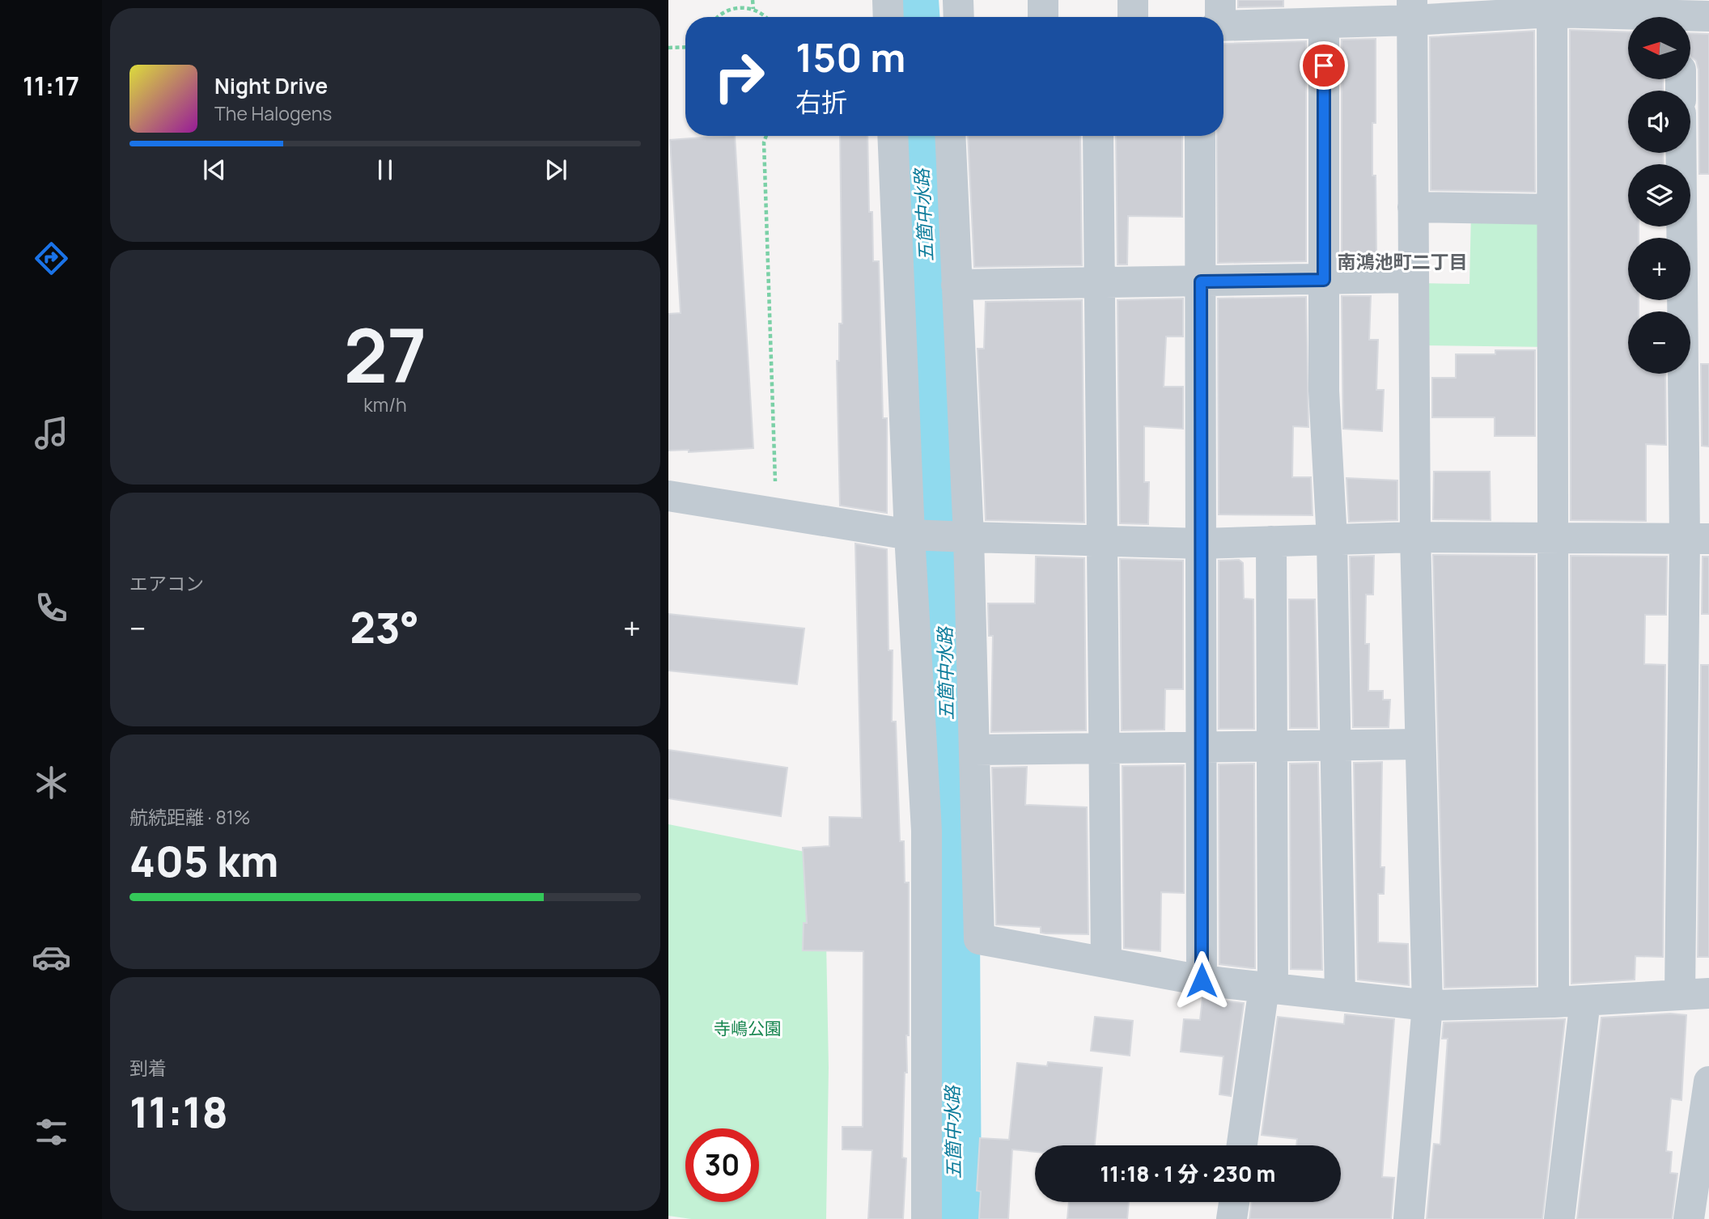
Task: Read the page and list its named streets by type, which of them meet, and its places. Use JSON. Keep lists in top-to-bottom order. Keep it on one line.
{"districts":["南鴻池町二丁目"],"water":["五箇中水路"],"parks":["寺嶋公園"],"north":"left","page":{"tabs":"11:17","map_buttons":["+","−"],"turn":["150 m","右折"],"song":["Night Drive","The Halogens"],"tile":[["27","km/h"],"エアコン",["航続距離 · 81%","405 km"],["到着","11:18"]],"heat":["−","23°","+"],"limit":"30","trip":"11:18 · 1 分 · 230 m"}}
